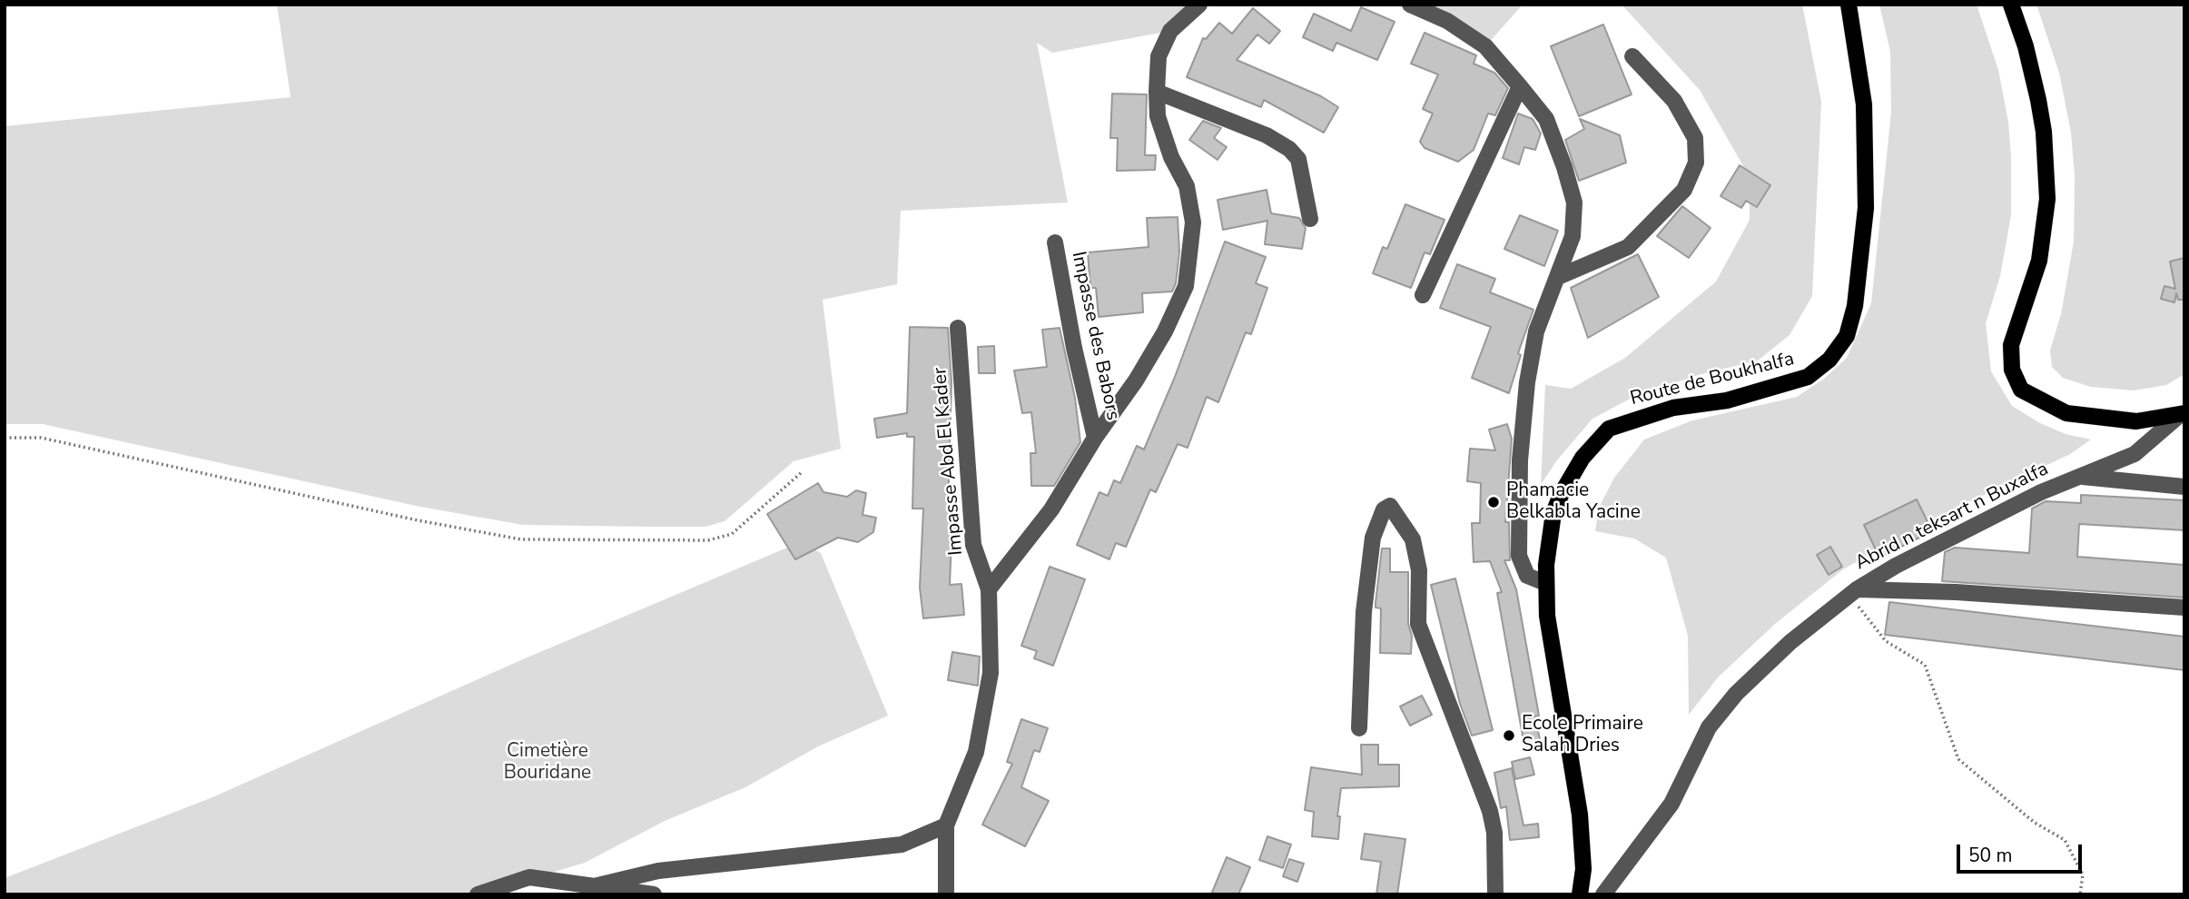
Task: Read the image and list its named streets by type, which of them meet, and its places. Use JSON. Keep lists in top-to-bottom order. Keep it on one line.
{"streets":{"main road":["Route de Boukhalfa"],"street":["Impasse des Babors","Impasse Abd El Kader","Abrid n teksart n Buxalfa"]},"parks":["Cimetière Bouridane"],"places":["Phamacie Belkabla Yacine","Ecole Primaire Salah Dries"],"scale_bar":"50 m"}
